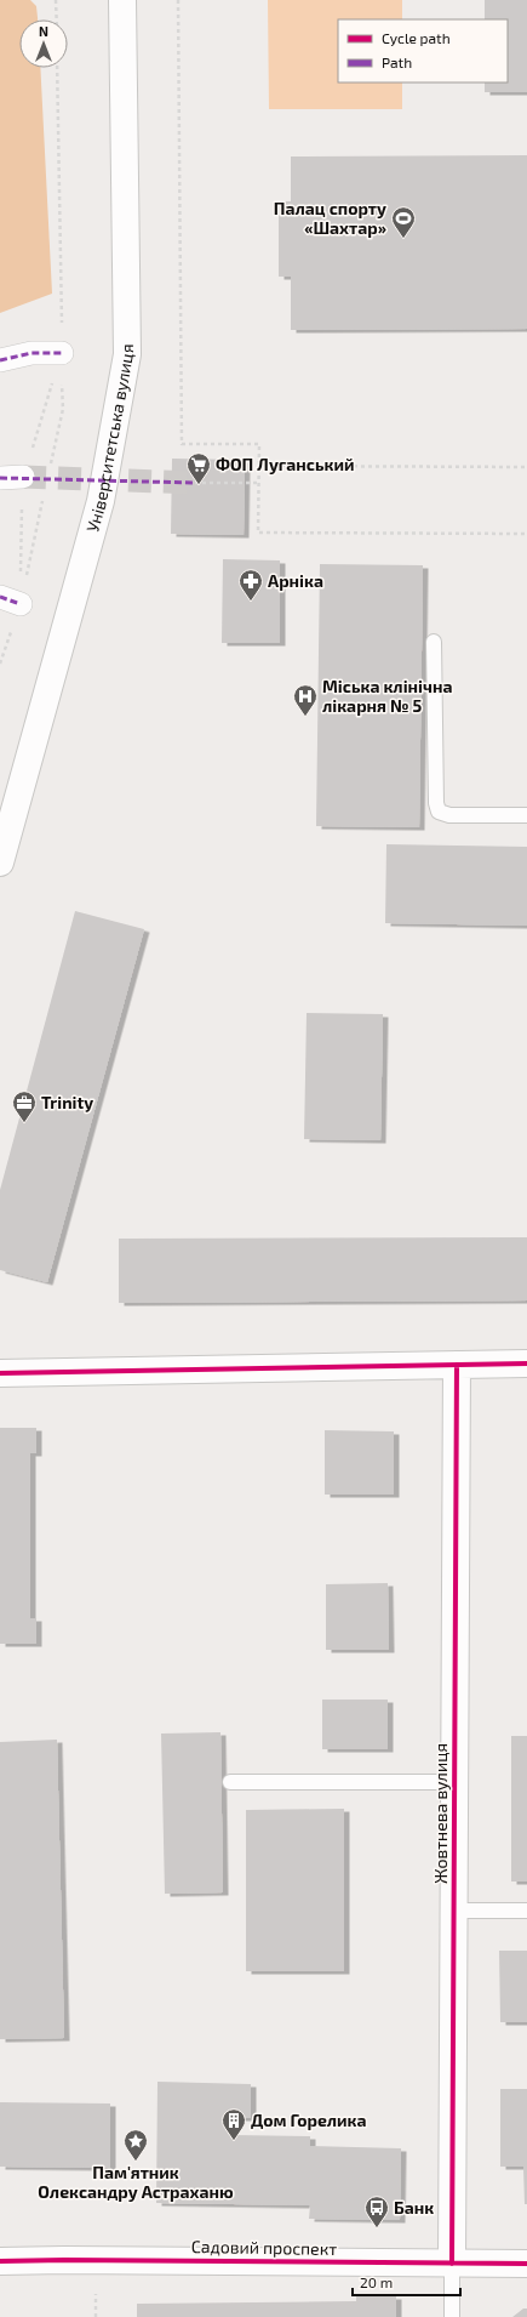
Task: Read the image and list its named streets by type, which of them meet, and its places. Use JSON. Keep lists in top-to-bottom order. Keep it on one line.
{"streets":{"street":["Університетська вулиця","Жовтнева вулиця","Садовий проспект"]},"crossings":[["Жовтнева вулиця","Садовий проспект"]],"places":{"sports":["Палац спорту «Шахтар»"],"supermarket":["ФОП Луганський"],"pharmacy":["Арніка"],"hospital":["Міська клінічна лікарня № 5"],"office":["Trinity"],"building":["Дом Горелика"],"place":["Пам'ятник Олександру Астраханю"],"bus stop":["Банк"]},"legend":["Cycle path","Path"],"scale_bar":"20 m","north":"top"}
